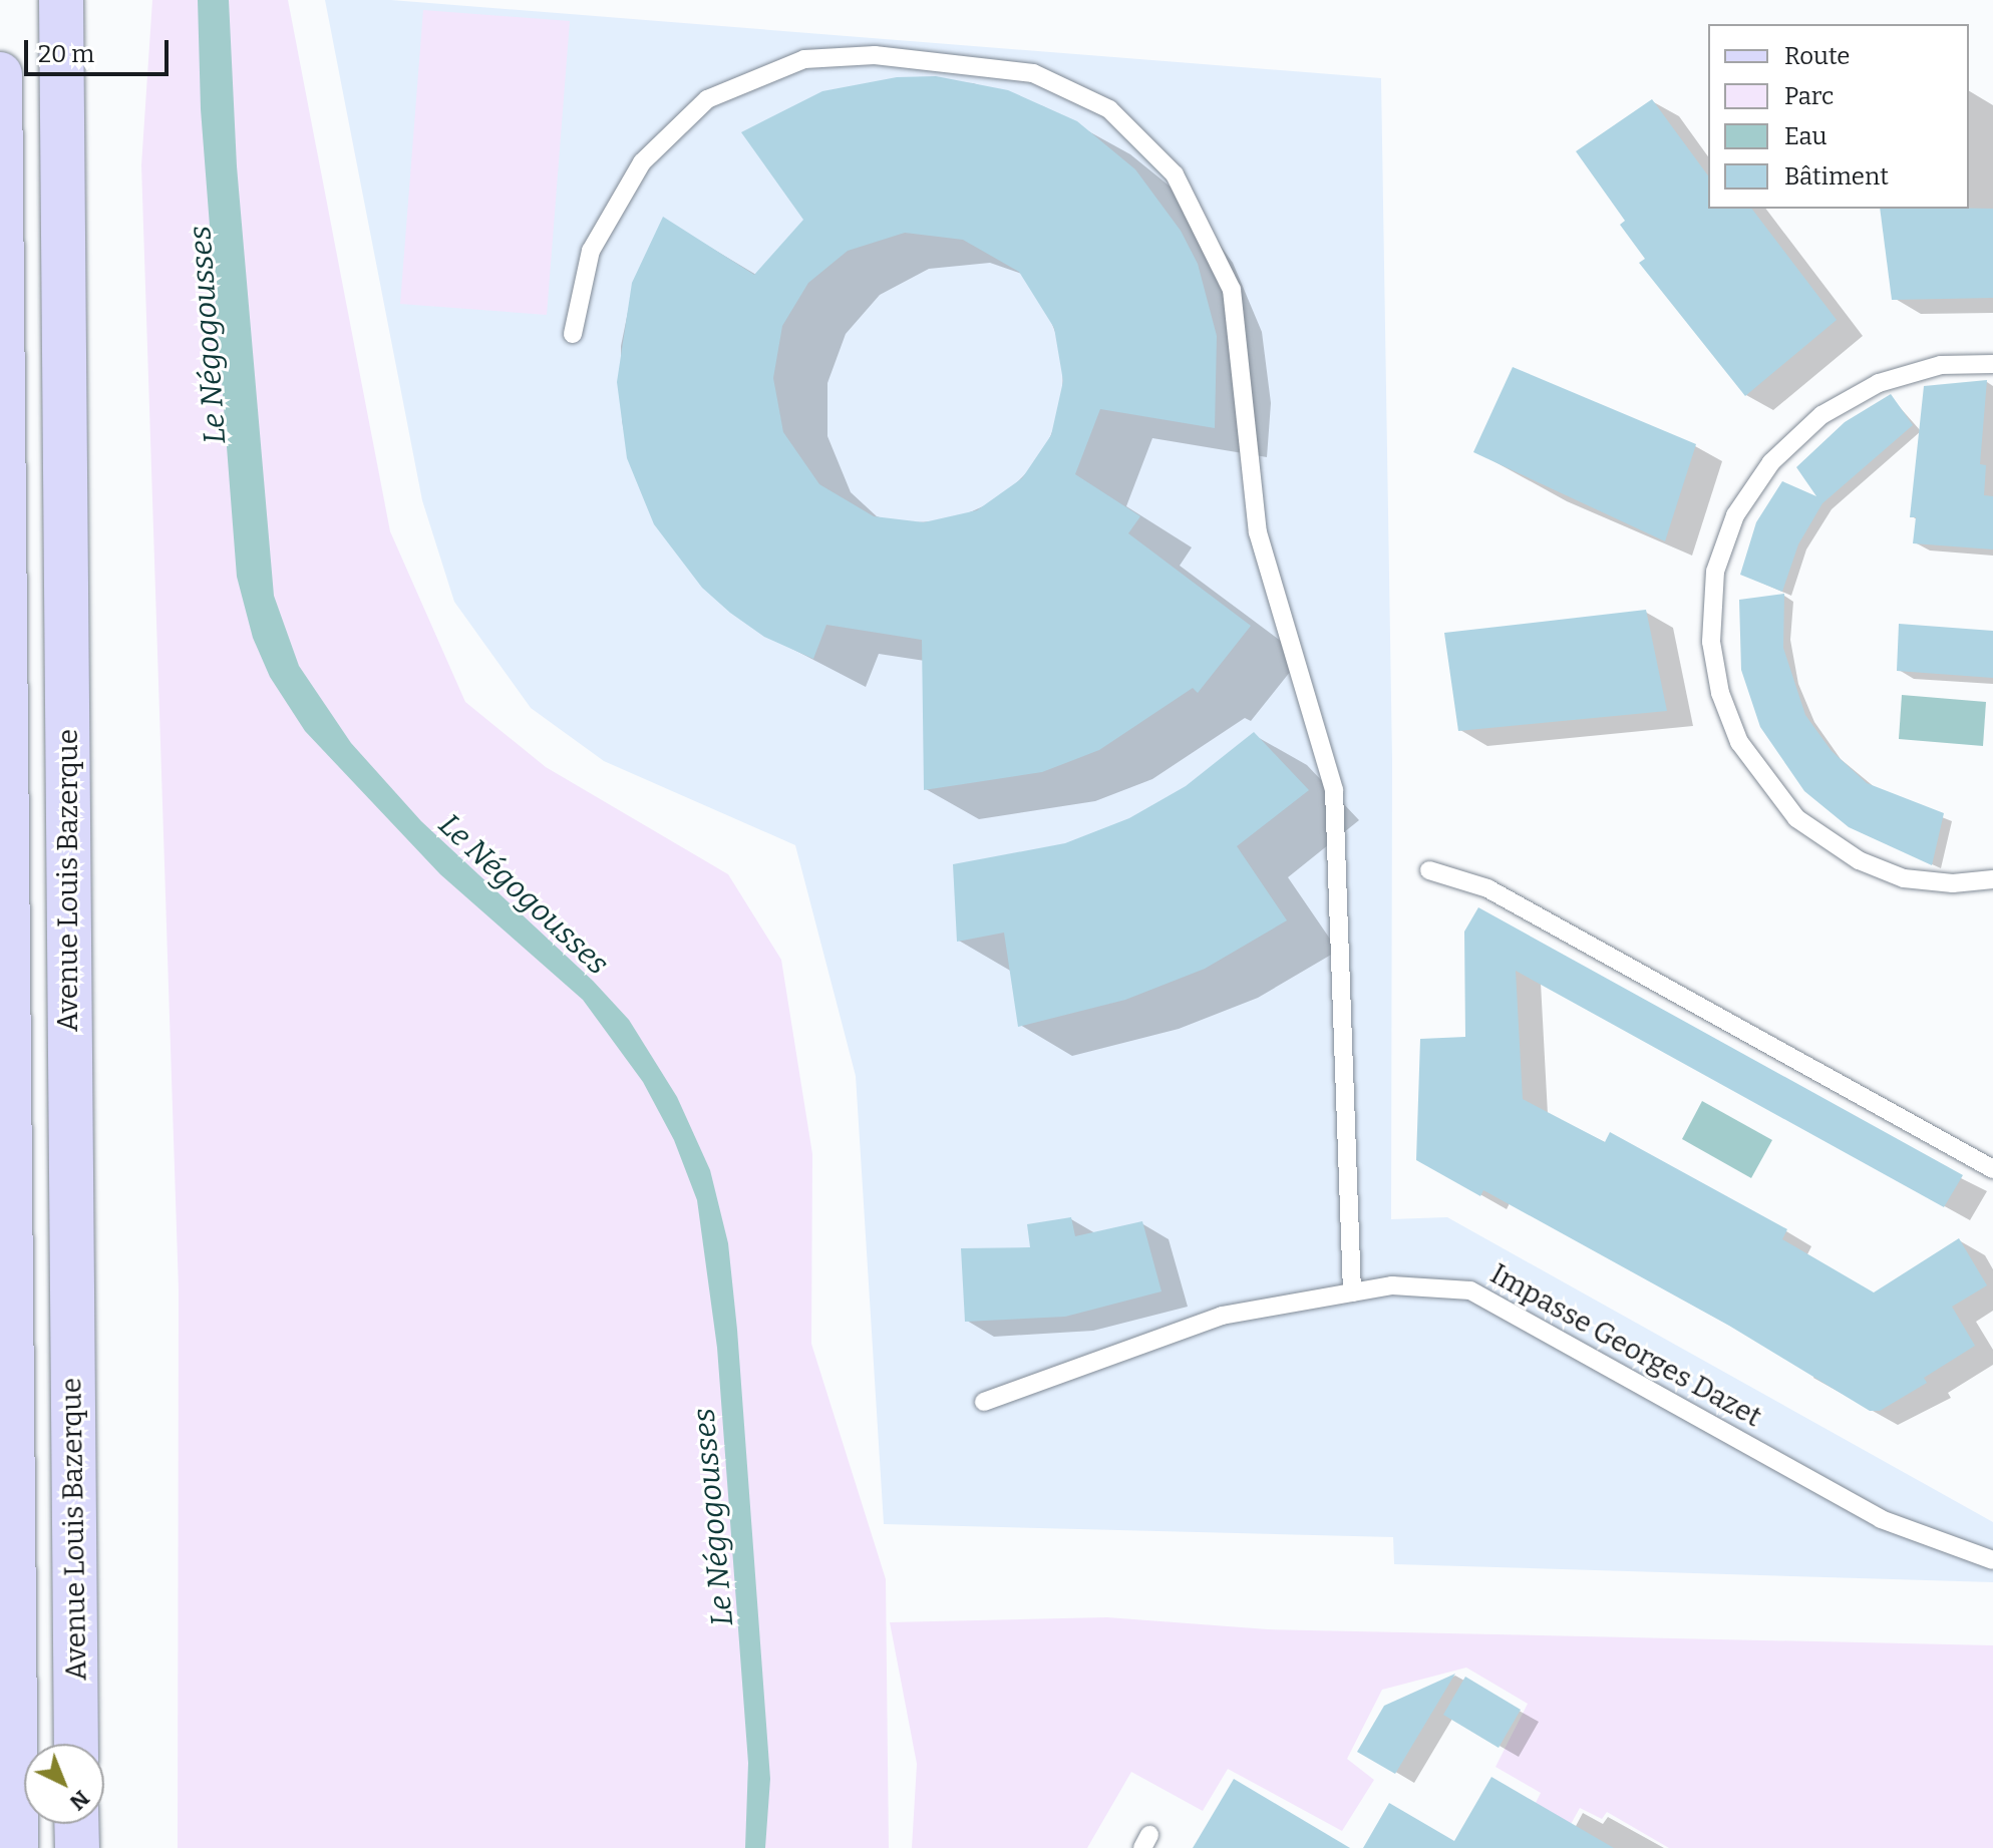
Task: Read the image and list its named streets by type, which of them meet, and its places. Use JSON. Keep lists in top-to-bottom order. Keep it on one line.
{"streets":{"main road":["Avenue Louis Bazerque"],"lane":["Impasse Georges Dazet"]},"water":["Le Négogousses"],"legend":["Route","Parc","Eau","Bâtiment"],"scale_bar":"20 m","north":"bottom right"}
